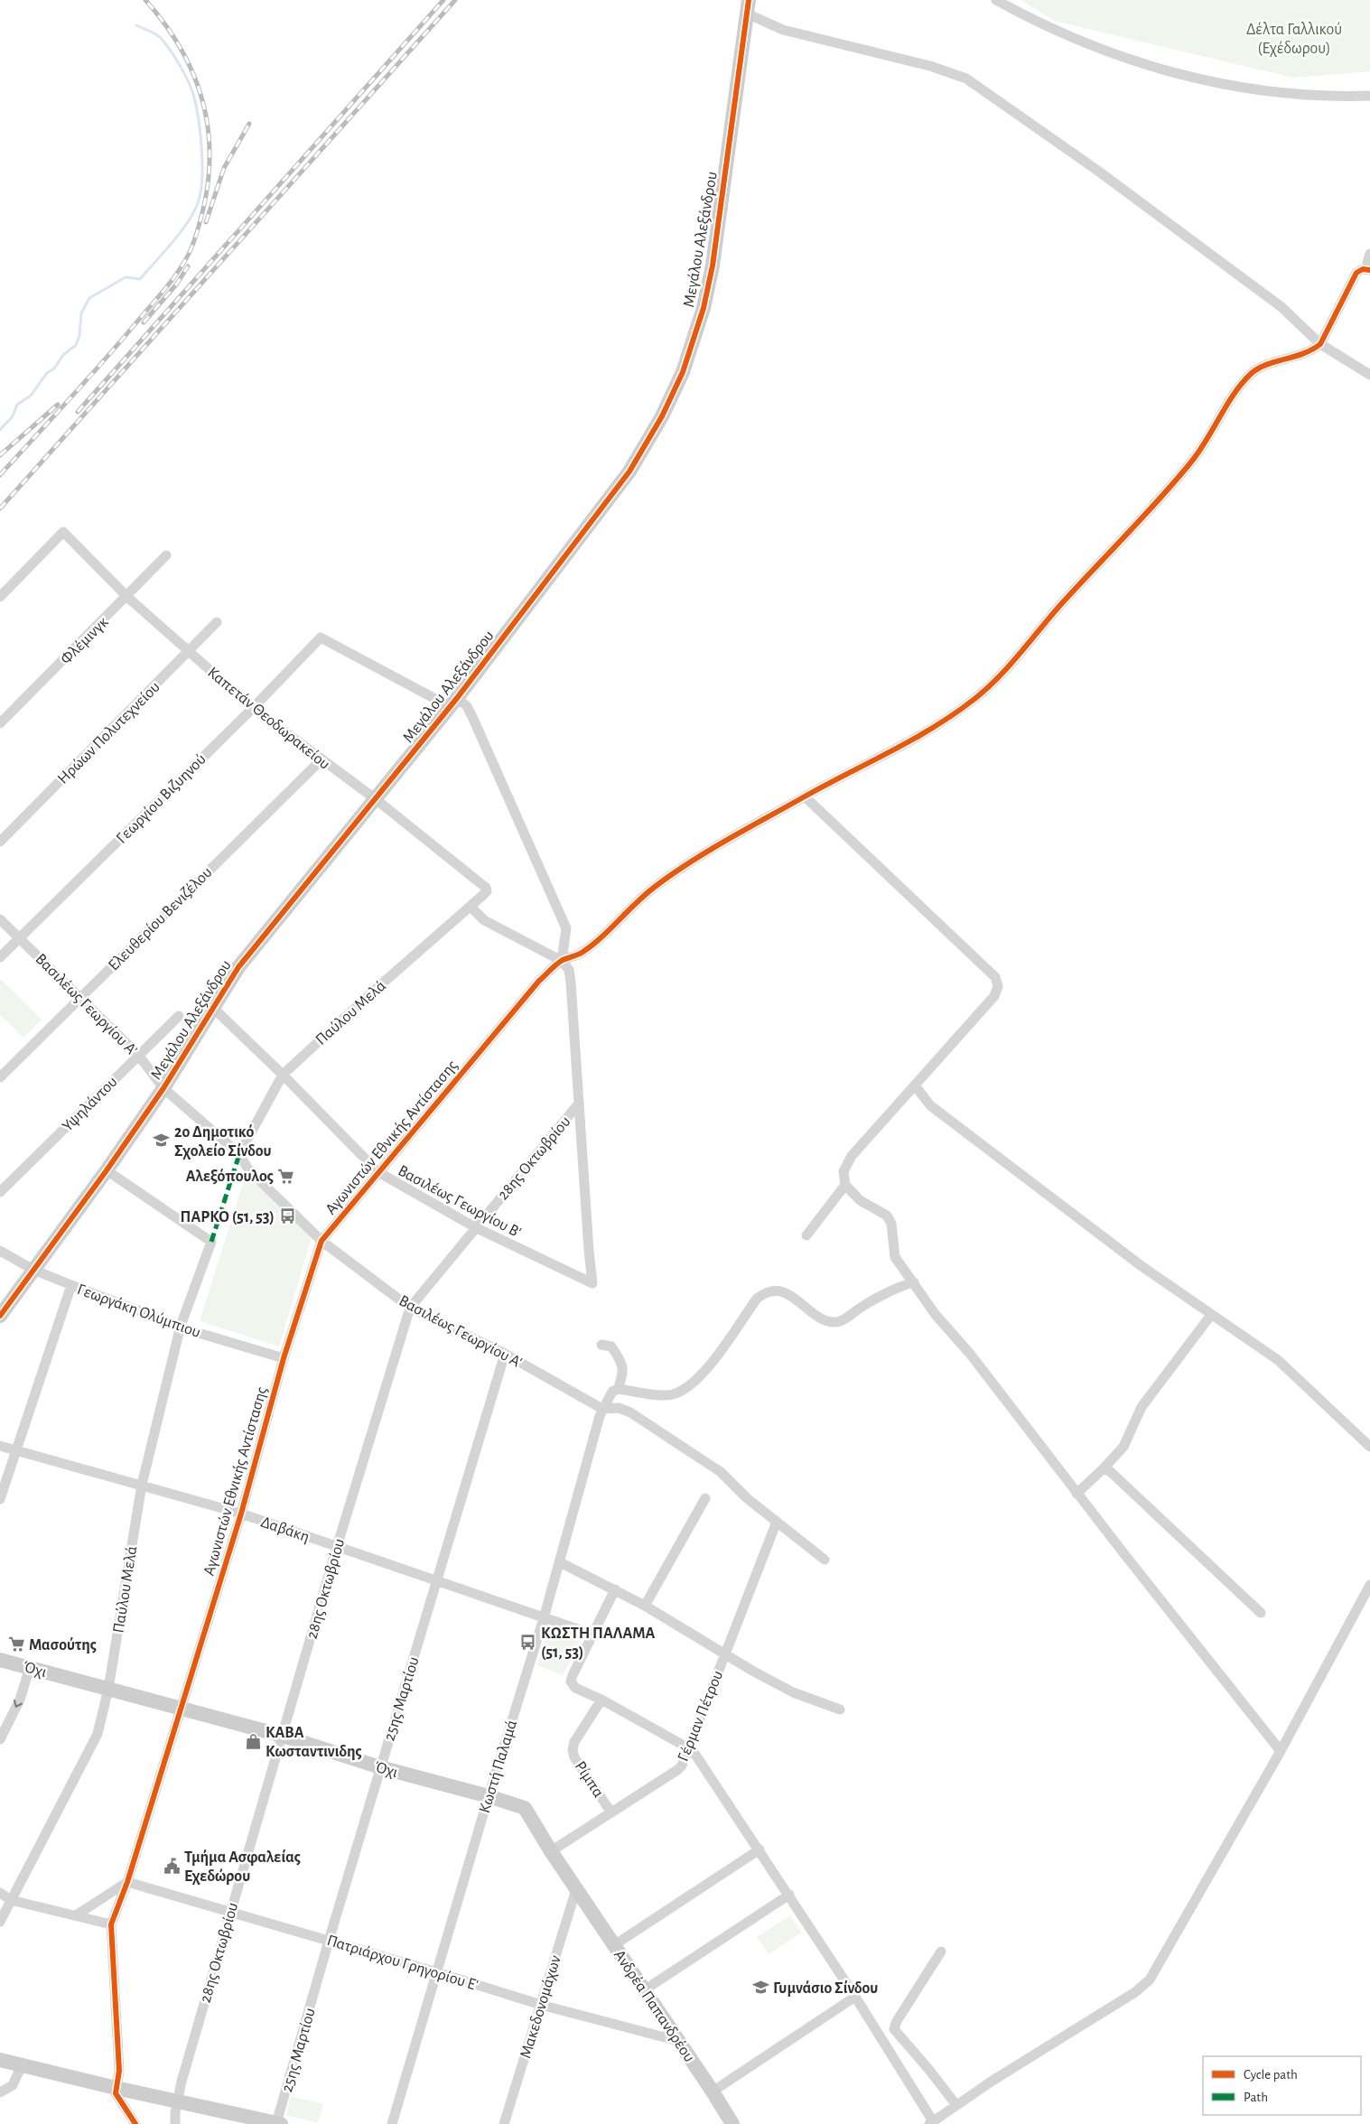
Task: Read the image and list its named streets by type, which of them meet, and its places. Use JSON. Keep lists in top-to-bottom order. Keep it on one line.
{"streets":{"street":["Μεγάλου Αλεξάνδρου","Φλέμινγκ","Καπετάν Θεοδωρακείου","Ηρώων Πολυτεχνείου","Γεωργίου Βιζυηνού","Ελευθερίου Βενιζέλου","Βασιλέως Γεωργίου Α'","Παύλου Μελά","Υψηλάντου","Αγωνιστών Εθνικής Αντίστασης","28ης Οκτωβρίου","Βασιλέως Γεωργίου Β'","Γεωργάκη Ολύμπιου","Δαβάκη","Όχι","25ης Μαρτίου","Γέρμαν Πέτρου","Κωστή Παλαμά","Ρίμπα","Πατριάρχου Γρηγορίου Ε'","Ανδρέα Παπανδρέου","Μακεδονομάχων"]},"crossings":[["Μεγάλου Αλεξάνδρου","Καπετάν Θεοδωρακείου"],["Μεγάλου Αλεξάνδρου","Γεωργίου Βιζυηνού"],["Μεγάλου Αλεξάνδρου","Βασιλέως Γεωργίου Α'"],["Μεγάλου Αλεξάνδρου","Παύλου Μελά"],["Μεγάλου Αλεξάνδρου","Βασιλέως Γεωργίου Β'"],["Μεγάλου Αλεξάνδρου","Γεωργάκη Ολύμπιου"],["Φλέμινγκ","Καπετάν Θεοδωρακείου"],["Καπετάν Θεοδωρακείου","Ηρώων Πολυτεχνείου"],["Καπετάν Θεοδωρακείου","Γεωργίου Βιζυηνού"],["Καπετάν Θεοδωρακείου","Ελευθερίου Βενιζέλου"],["Καπετάν Θεοδωρακείου","Παύλου Μελά"],["Γεωργίου Βιζυηνού","Βασιλέως Γεωργίου Α'"],["Ελευθερίου Βενιζέλου","Βασιλέως Γεωργίου Α'"],["Βασιλέως Γεωργίου Α'","Παύλου Μελά"],["Βασιλέως Γεωργίου Α'","Υψηλάντου"],["Βασιλέως Γεωργίου Α'","Αγωνιστών Εθνικής Αντίστασης"],["Βασιλέως Γεωργίου Α'","28ης Οκτωβρίου"],["Βασιλέως Γεωργίου Α'","25ης Μαρτίου"],["Βασιλέως Γεωργίου Α'","Κωστή Παλαμά"],["Παύλου Μελά","Βασιλέως Γεωργίου Β'"],["Παύλου Μελά","Γεωργάκη Ολύμπιου"],["Παύλου Μελά","Δαβάκη"],["Παύλου Μελά","Όχι"],["Αγωνιστών Εθνικής Αντίστασης","Βασιλέως Γεωργίου Β'"],["Αγωνιστών Εθνικής Αντίστασης","Γεωργάκη Ολύμπιου"],["Αγωνιστών Εθνικής Αντίστασης","Δαβάκη"],["Αγωνιστών Εθνικής Αντίστασης","Όχι"],["Αγωνιστών Εθνικής Αντίστασης","Πατριάρχου Γρηγορίου Ε'"],["28ης Οκτωβρίου","Βασιλέως Γεωργίου Β'"],["28ης Οκτωβρίου","Δαβάκη"],["28ης Οκτωβρίου","Όχι"],["28ης Οκτωβρίου","Πατριάρχου Γρηγορίου Ε'"],["Δαβάκη","25ης Μαρτίου"],["Δαβάκη","Κωστή Παλαμά"],["Όχι","25ης Μαρτίου"],["Όχι","Γέρμαν Πέτρου"],["Όχι","Κωστή Παλαμά"],["Όχι","Ανδρέα Παπανδρέου"],["Όχι","Μακεδονομάχων"],["25ης Μαρτίου","Πατριάρχου Γρηγορίου Ε'"],["Γέρμαν Πέτρου","Ρίμπα"],["Κωστή Παλαμά","Πατριάρχου Γρηγορίου Ε'"],["Πατριάρχου Γρηγορίου Ε'","Ανδρέα Παπανδρέου"],["Πατριάρχου Γρηγορίου Ε'","Μακεδονομάχων"],["Ανδρέα Παπανδρέου","Μακεδονομάχων"]],"parks":["Δέλτα Γαλλικού (Εχέδωρου)"],"places":{"school or university":["2o Δημοτικό Σχολείο Σίνδου","Γυμνάσιο Σίνδου"],"supermarket":["Αλεξόπουλος","Μασούτης"],"bus stop":["ΠΑΡΚΟ (51, 53)","ΚΩΣΤΗ ΠΑΛΑΜΑ (51, 53)"],"shop":["ΚΑΒΑ Κωσταντινιδης"],"public building":["Τμήμα Ασφαλείας Εχεδώρου"]},"legend":["Cycle path","Path"]}
